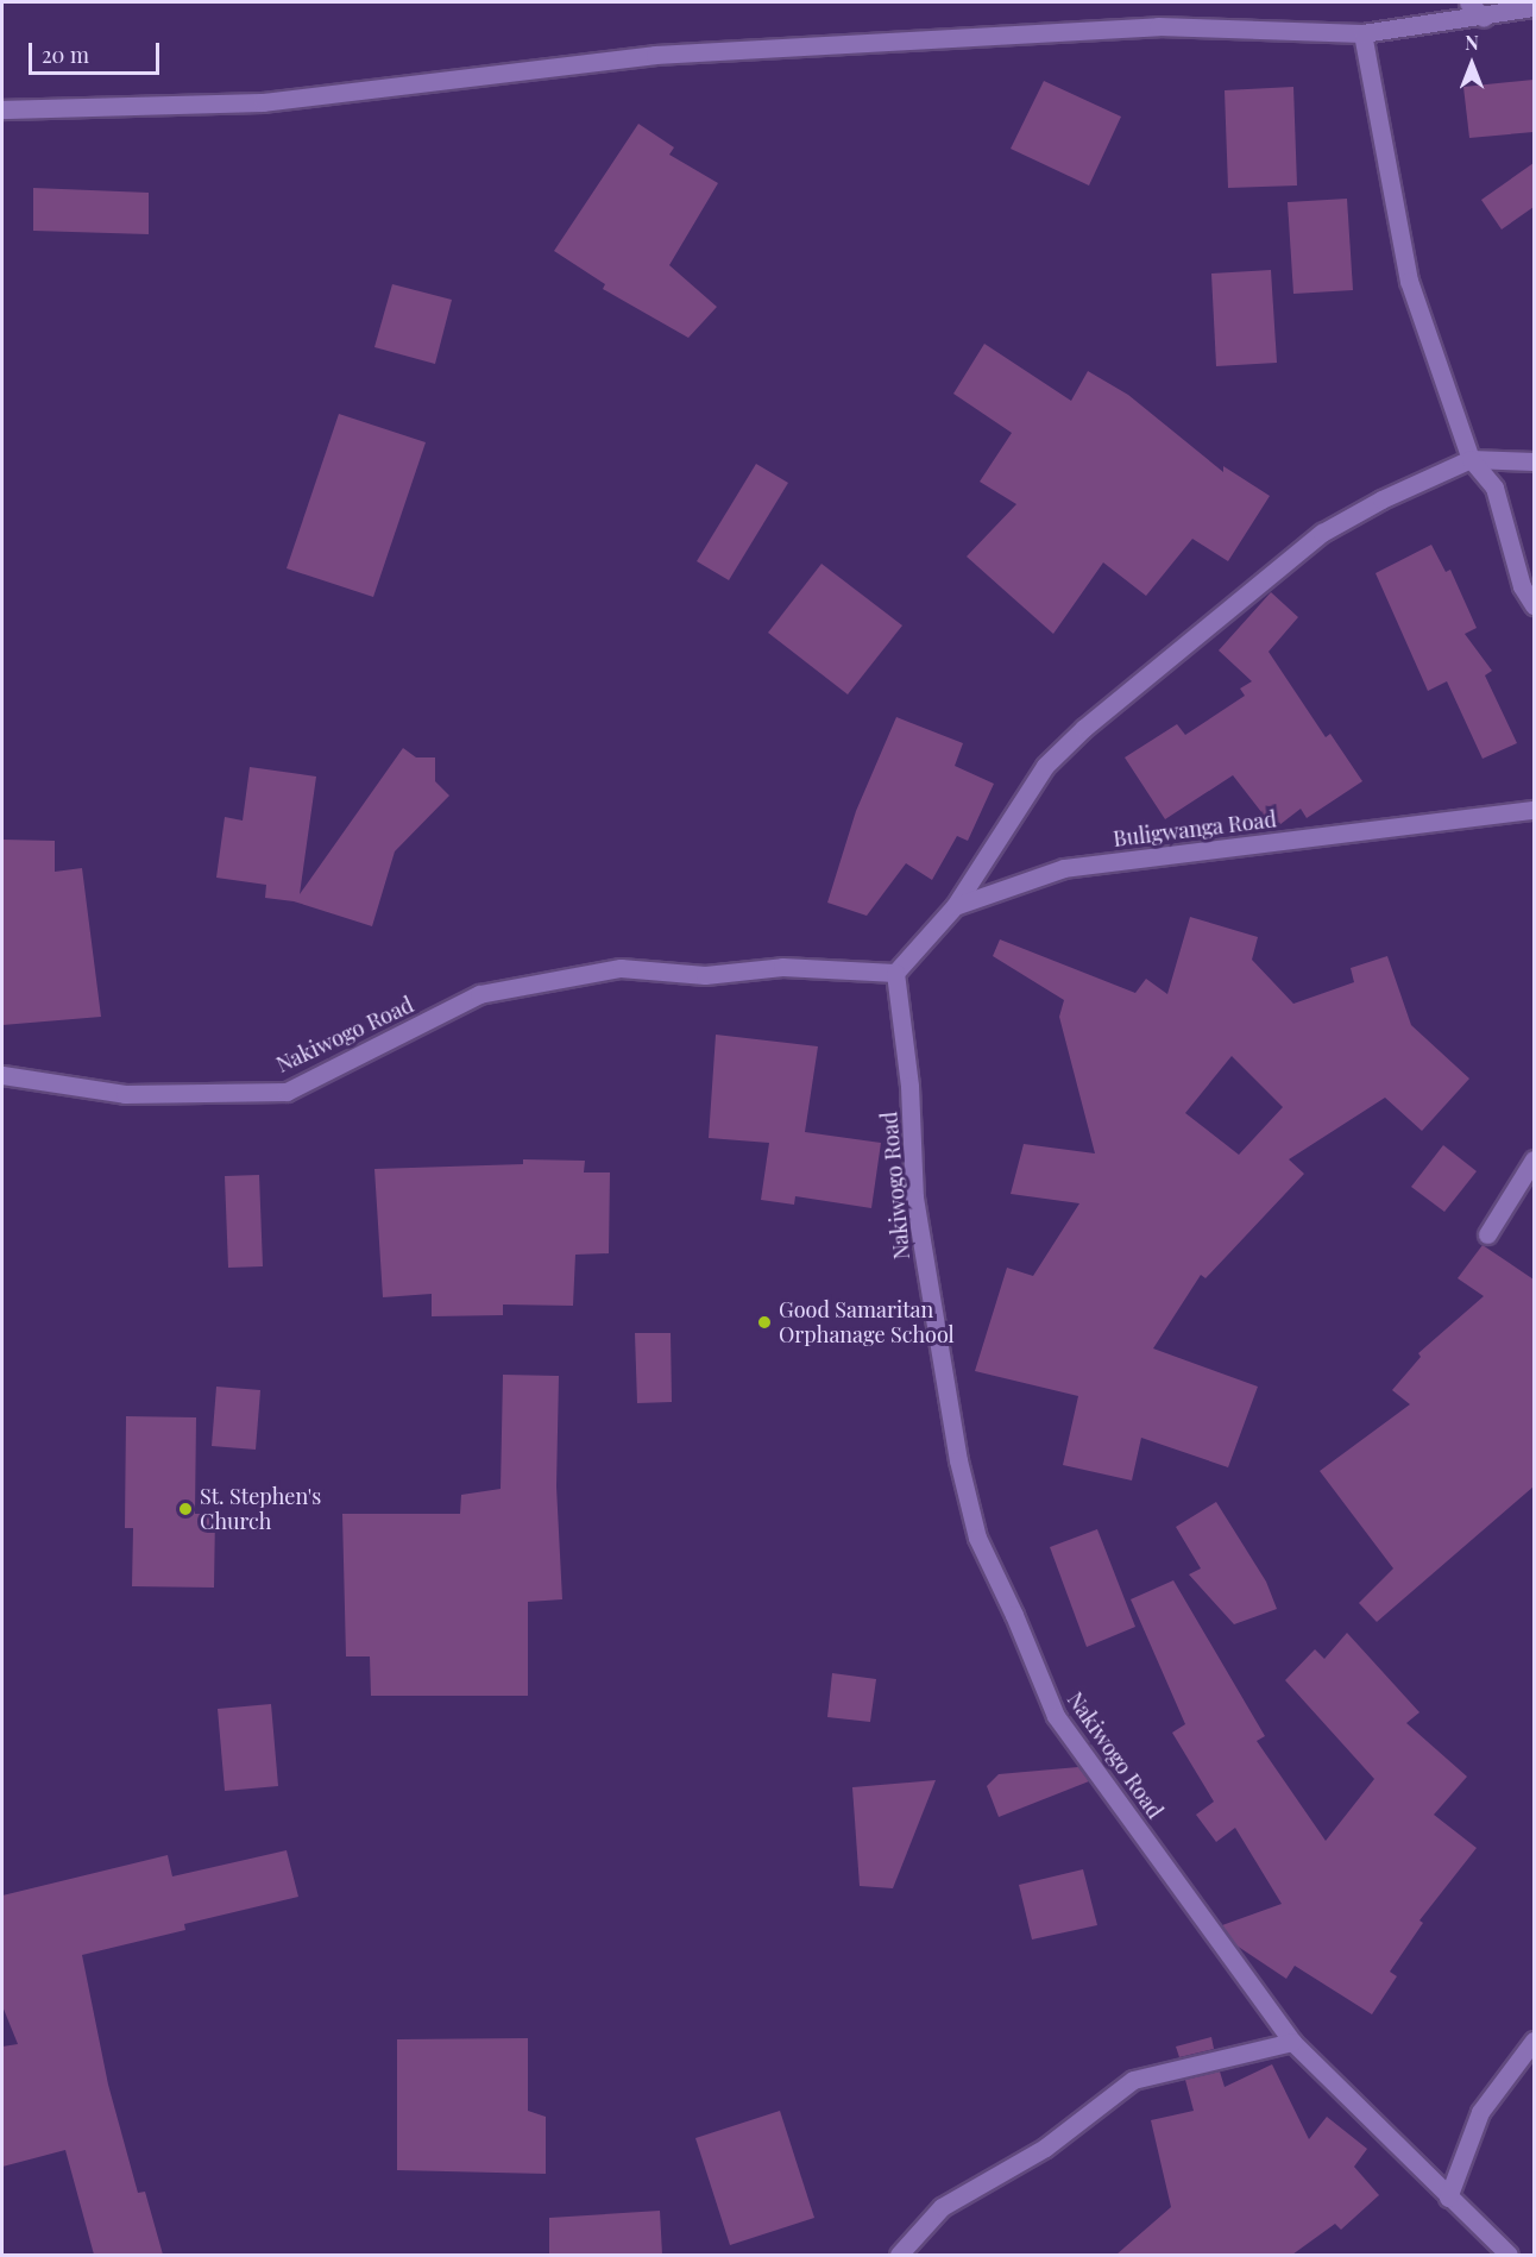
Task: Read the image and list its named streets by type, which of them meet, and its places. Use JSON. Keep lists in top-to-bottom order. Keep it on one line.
{"streets":{"street":["Buligwanga Road","Nakiwogo Road"]},"crossings":[["Buligwanga Road","Nakiwogo Road"]],"places":["Good Samaritan Orphanage School","St. Stephen's Church"],"scale_bar":"20 m","north":"top"}
